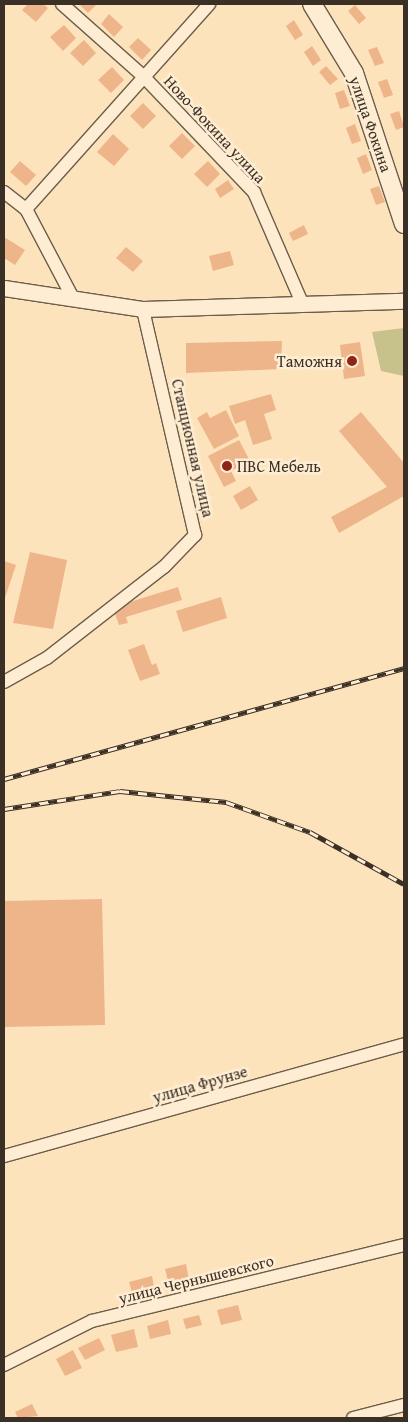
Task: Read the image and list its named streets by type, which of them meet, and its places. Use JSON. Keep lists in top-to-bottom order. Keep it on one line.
{"streets":{"main road":["улица Фокина"],"street":["Ново-Фокина улица","Станционная улица","улица Фрунзе","улица Чернышевского"]},"places":["Таможня","ПВС Мебель"]}
